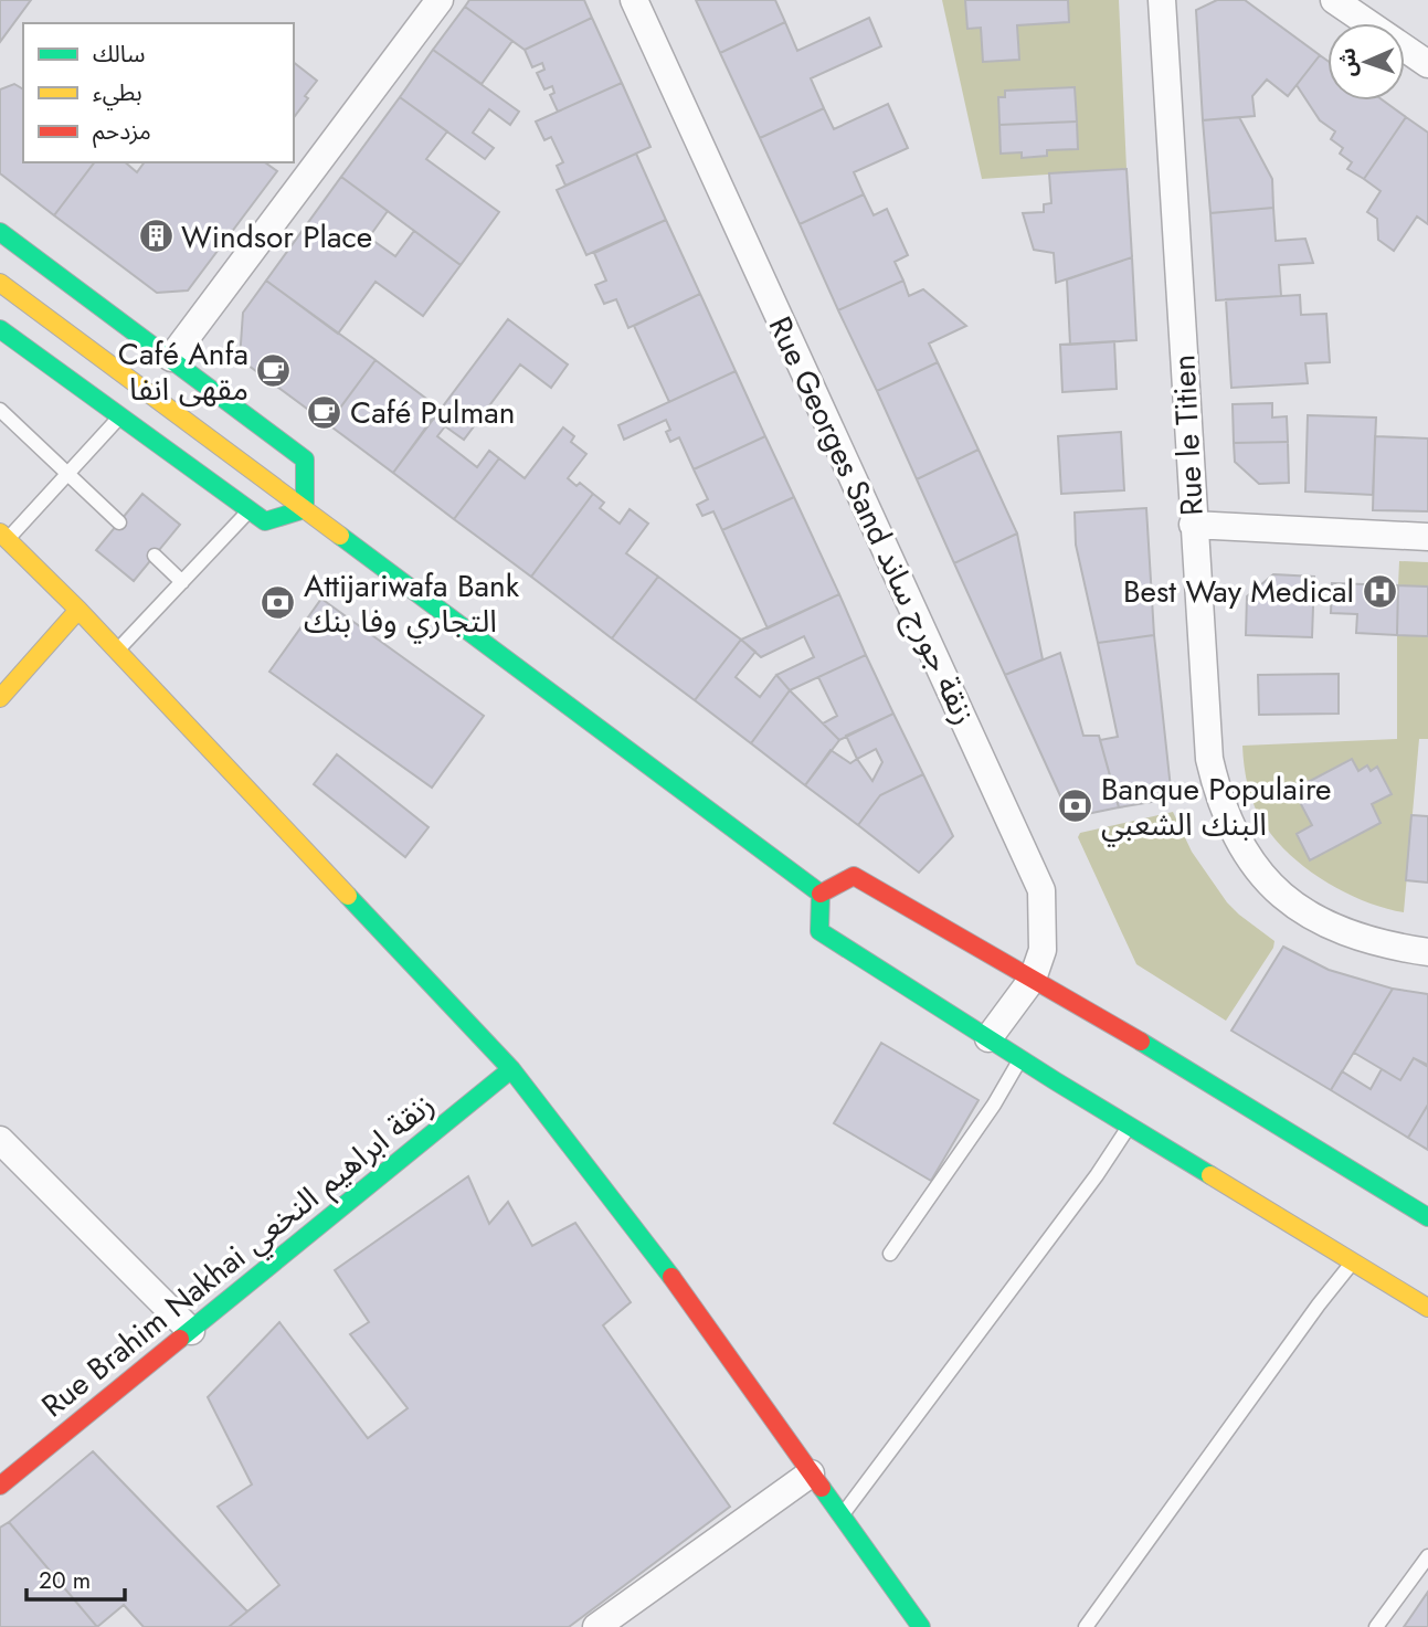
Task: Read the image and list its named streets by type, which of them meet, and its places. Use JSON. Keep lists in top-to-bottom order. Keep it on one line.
{"streets":{"main road":["Rue Brahim Nakhai زنقة ابراهيم النخعي"],"street":["Rue le Titien","Rue Georges Sand زنقة جورج ساند"]},"places":{"building":["Windsor Place"],"cafe":["Café Anfa مقهى انفا","Café Pulman"],"hospital":["Best Way Medical"],"bank":["Attijariwafa Bank التجاري وفا بنك","Banque Populaire البنك الشعبي"]},"legend":["سالك","بطيء","مزدحم"],"scale_bar":"20 m","north":"left"}
